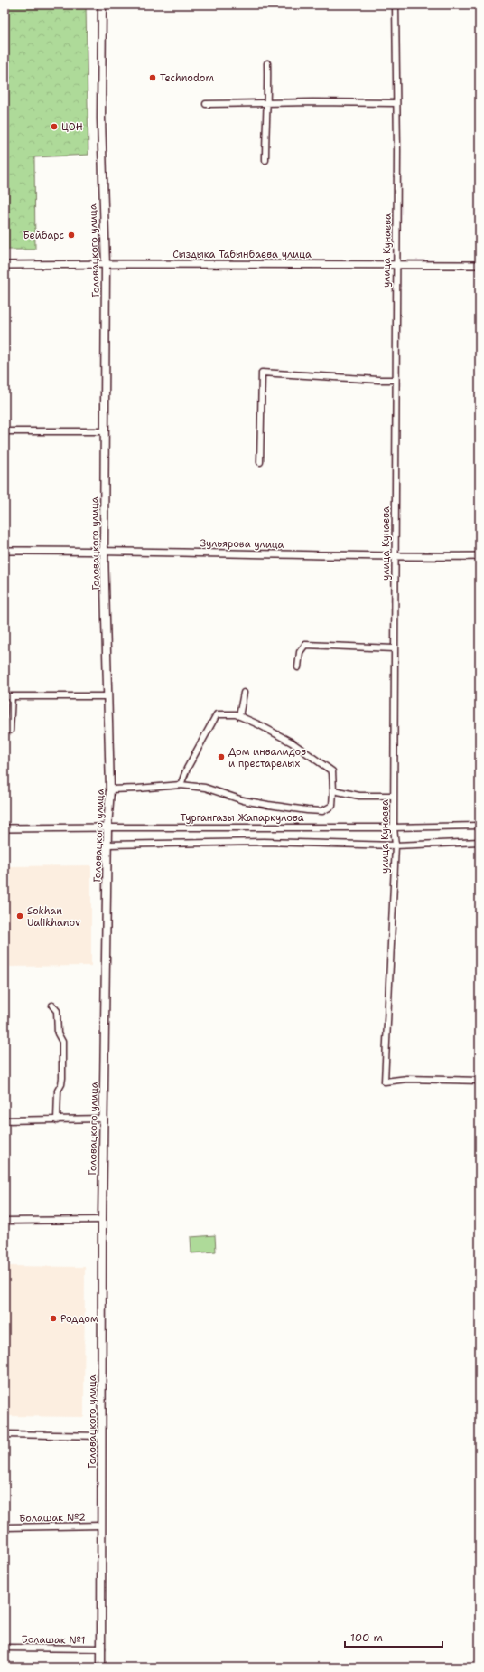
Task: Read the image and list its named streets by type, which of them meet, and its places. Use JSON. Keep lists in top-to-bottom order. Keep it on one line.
{"streets":{"main road":["Головацкого улица"],"street":["улица Кунаева","Сыздыка Табынбаева улица","Зульярова улица","Тургангазы Жапаркулова","Болашак №2","Болашак №1"]},"crossings":[["Головацкого улица","Сыздыка Табынбаева улица"],["Головацкого улица","Зульярова улица"],["Головацкого улица","Тургангазы Жапаркулова"],["Головацкого улица","Болашак №2"],["Головацкого улица","Болашак №1"],["улица Кунаева","Сыздыка Табынбаева улица"],["улица Кунаева","Зульярова улица"],["улица Кунаева","Тургангазы Жапаркулова"]],"places":["Technodom","ЦОН","Бейбарс","Дом инвалидов и престарелых","Sokhan Ualikhanov","Роддом"],"scale_bar":"100 m"}
